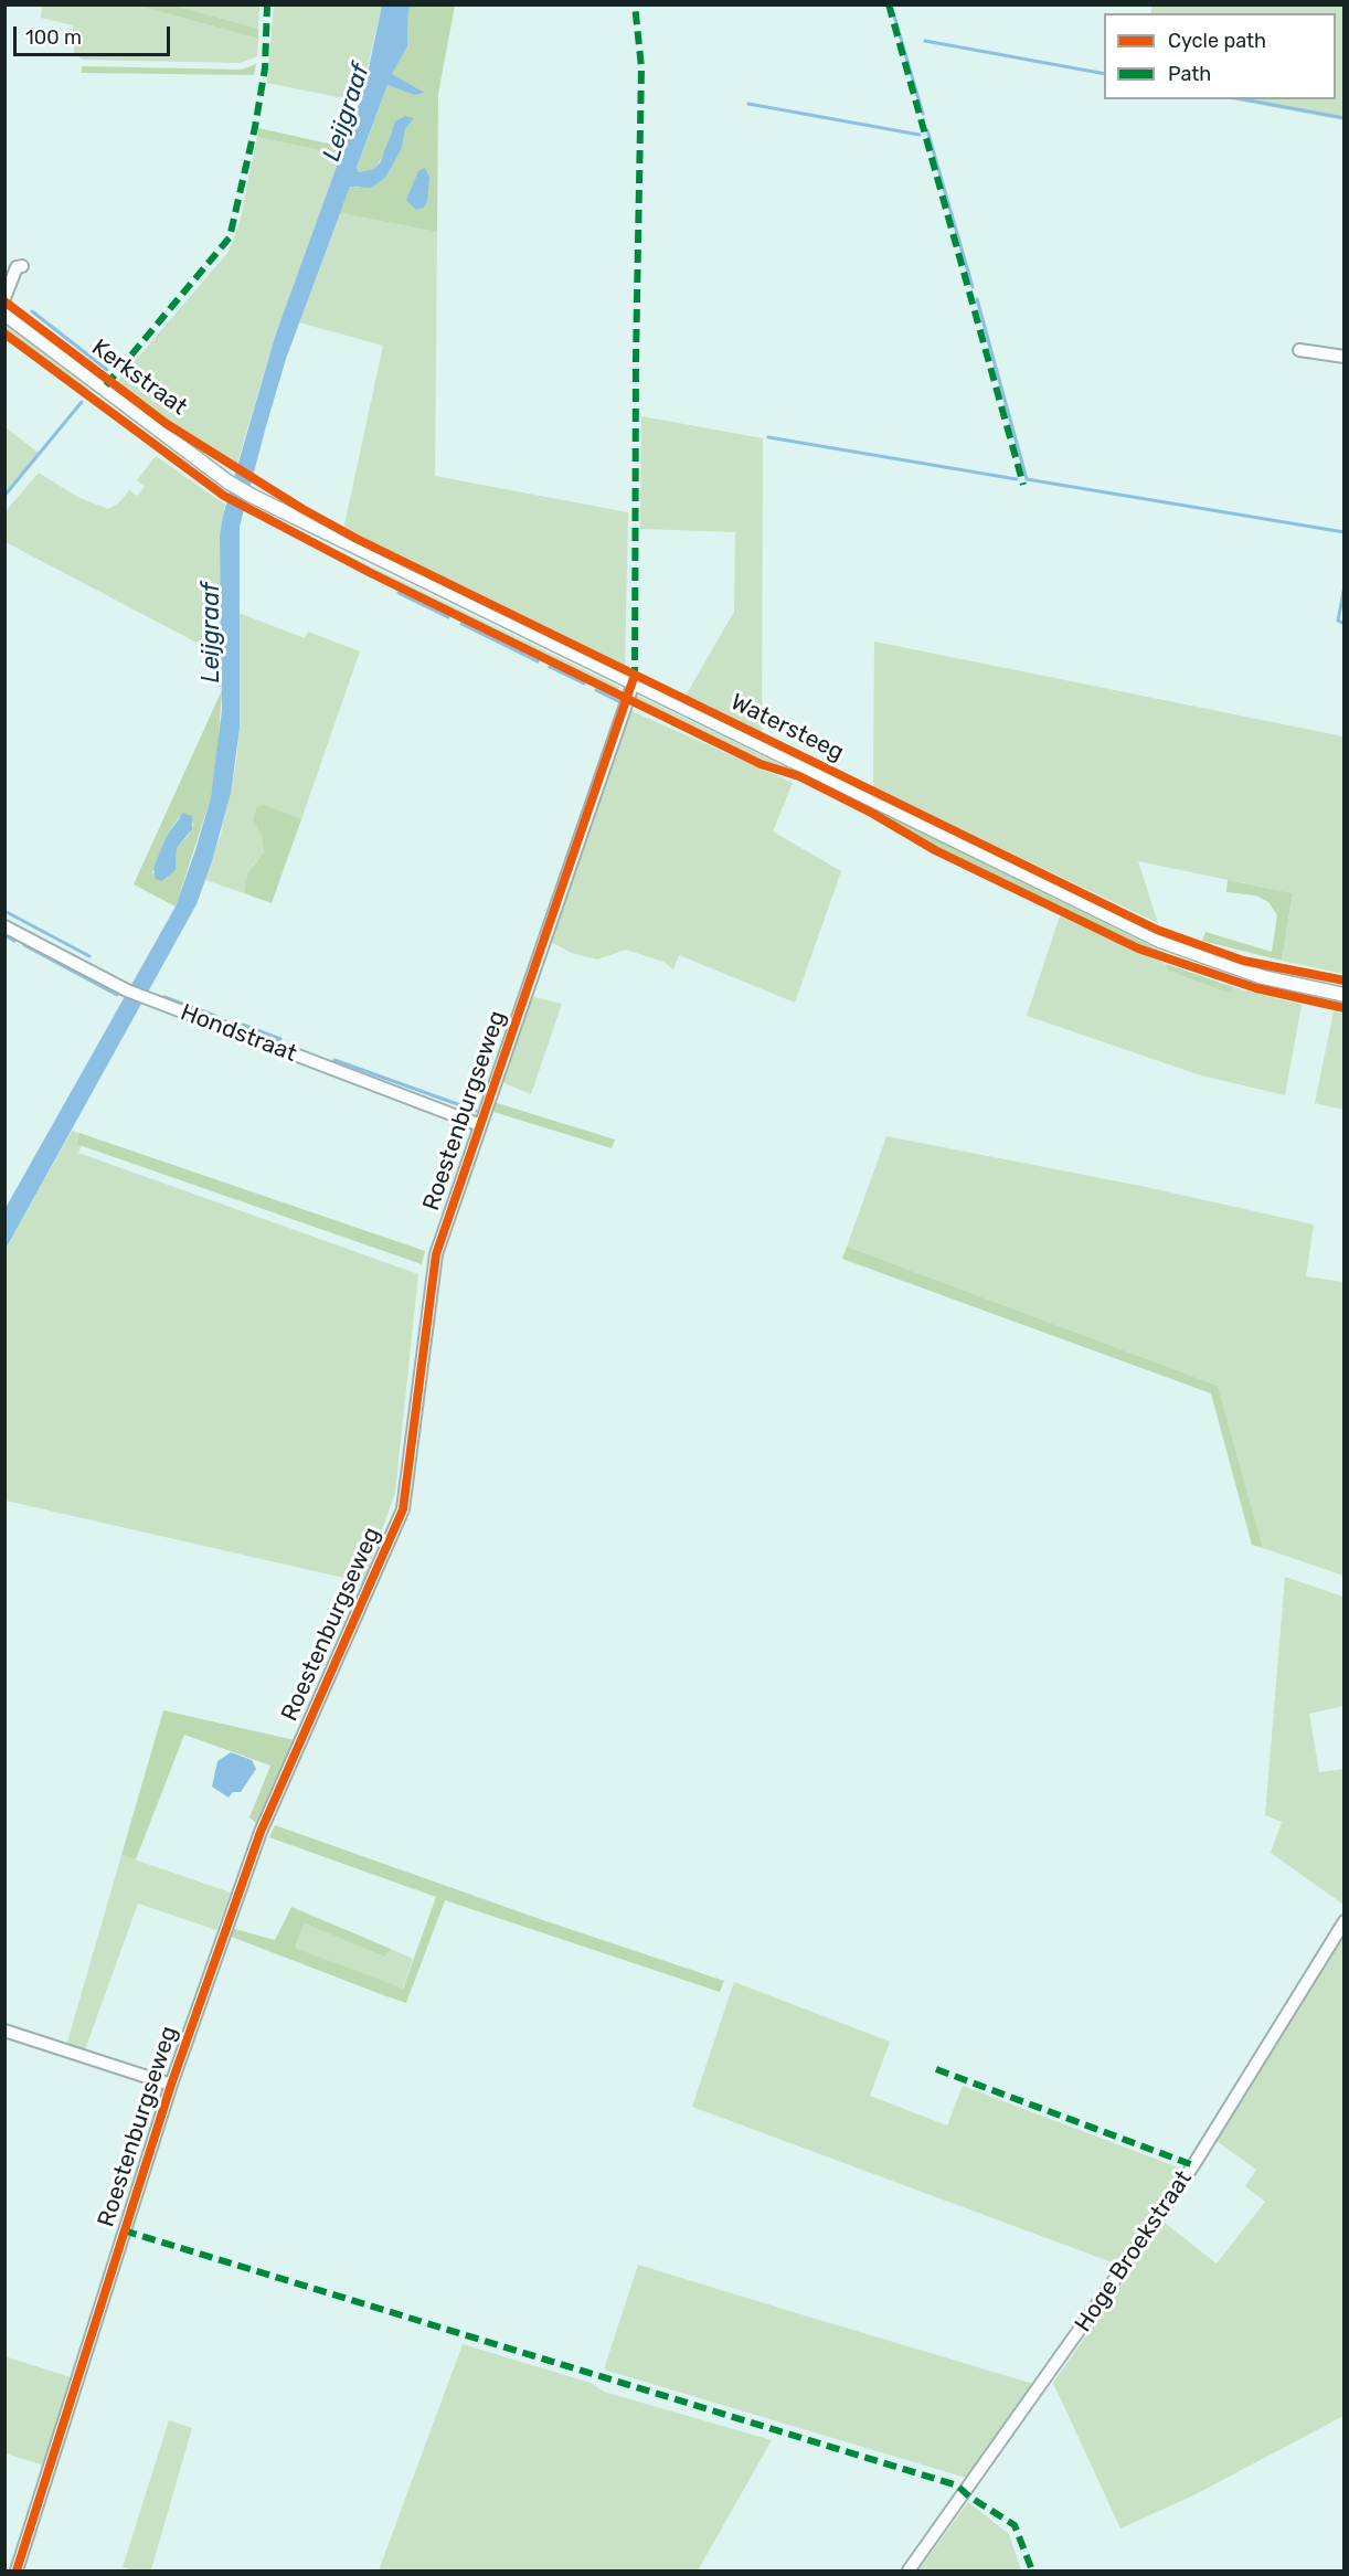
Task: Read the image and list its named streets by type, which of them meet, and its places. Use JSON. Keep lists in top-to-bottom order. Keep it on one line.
{"streets":{"street":["Kerkstraat","Watersteeg","Hondstraat","Roestenburgseweg","Hoge Broekstraat"]},"crossings":[["Kerkstraat","Watersteeg"],["Watersteeg","Roestenburgseweg"],["Hondstraat","Roestenburgseweg"]],"water":["Leijgraaf"],"legend":["Cycle path","Path"],"scale_bar":"100 m"}
